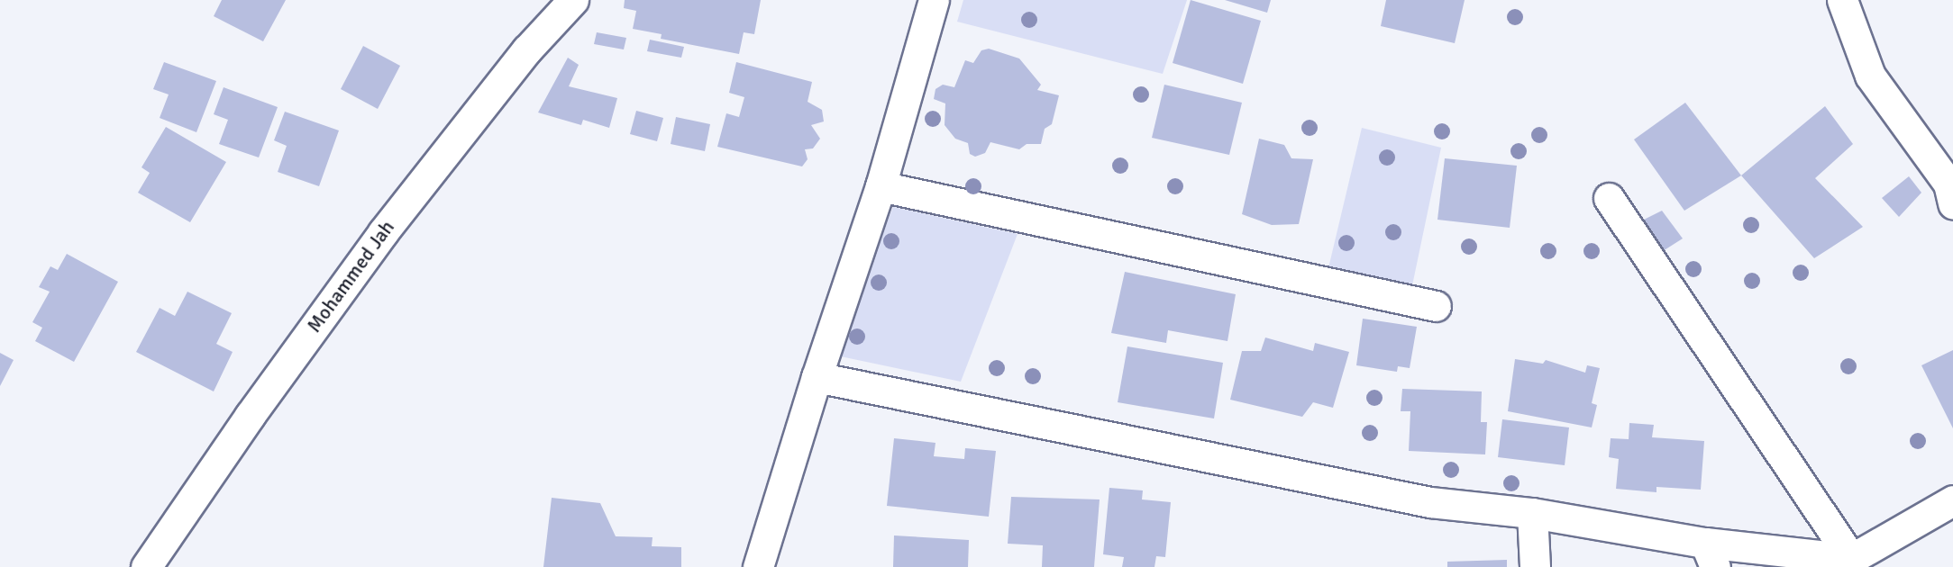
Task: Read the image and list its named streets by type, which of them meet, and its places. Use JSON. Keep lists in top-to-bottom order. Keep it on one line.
{"streets":{"street":["Mohammed Jah"]}}
